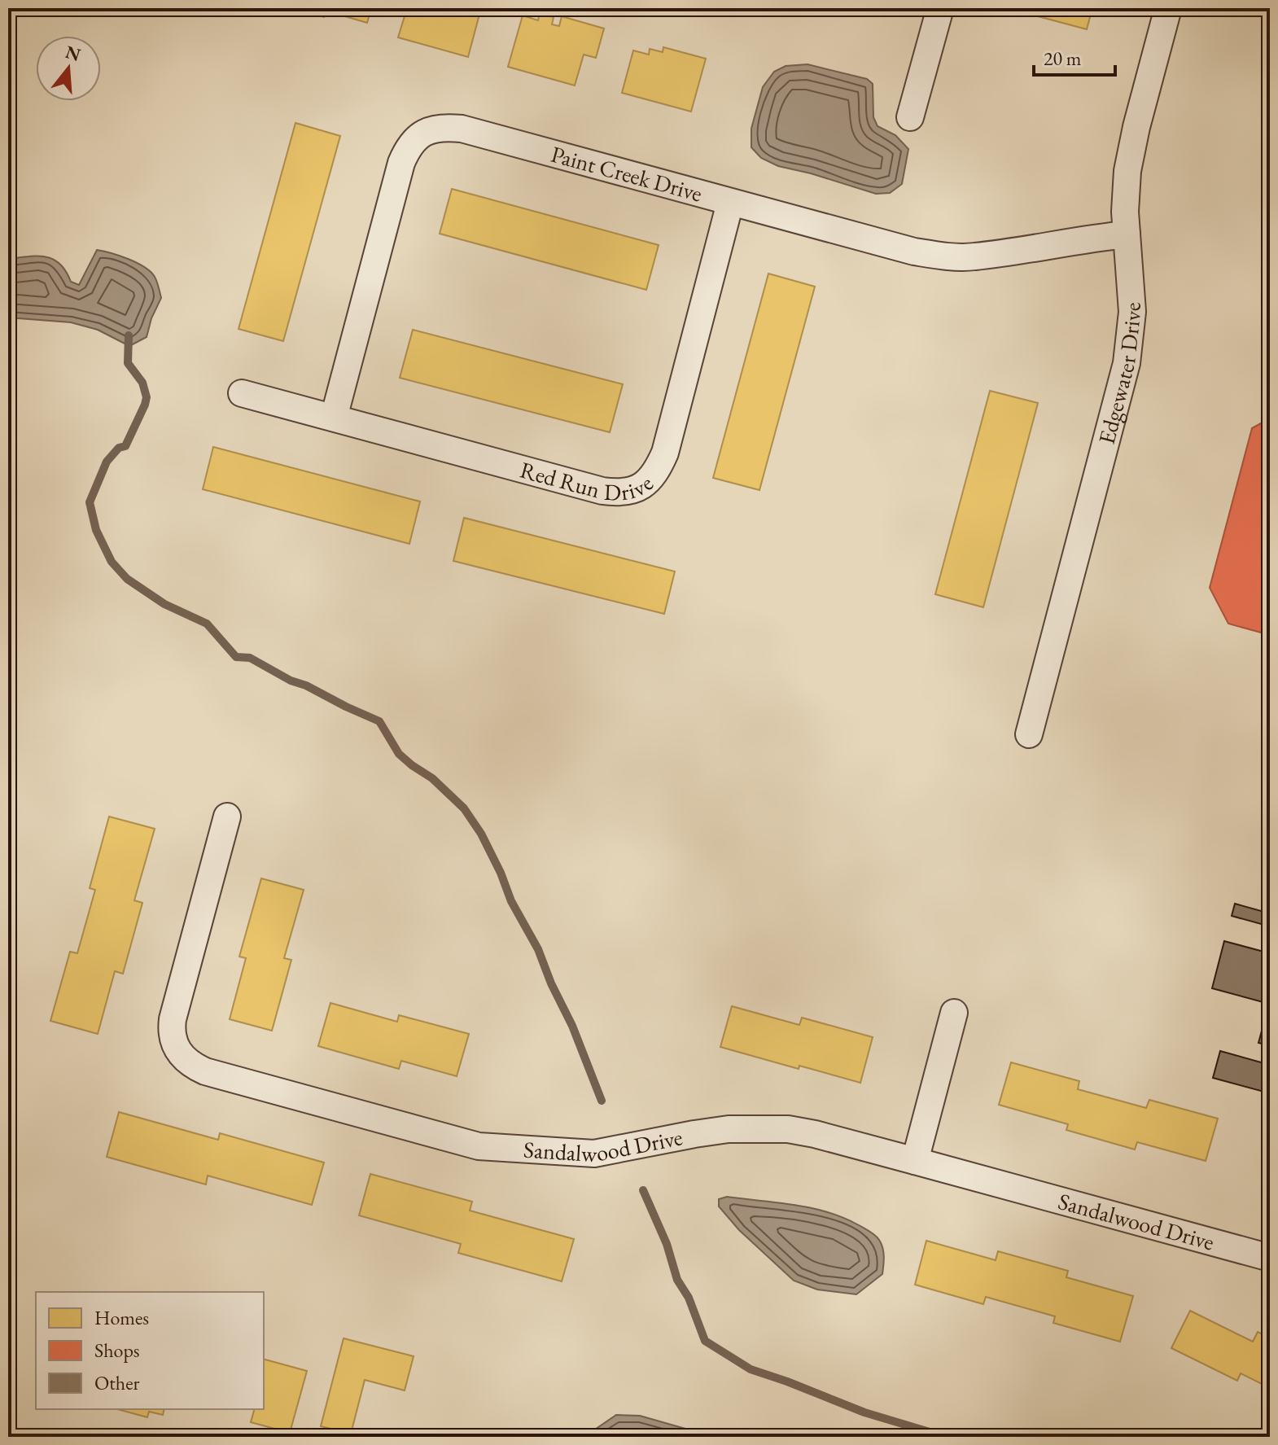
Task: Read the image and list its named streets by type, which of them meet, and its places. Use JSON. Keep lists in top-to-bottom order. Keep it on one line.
{"streets":{"street":["Paint Creek Drive","Edgewater Drive","Red Run Drive","Sandalwood Drive"]},"crossings":[["Paint Creek Drive","Edgewater Drive"],["Paint Creek Drive","Red Run Drive"]],"legend":["Homes","Shops","Other"],"scale_bar":"20 m","north":"top"}
